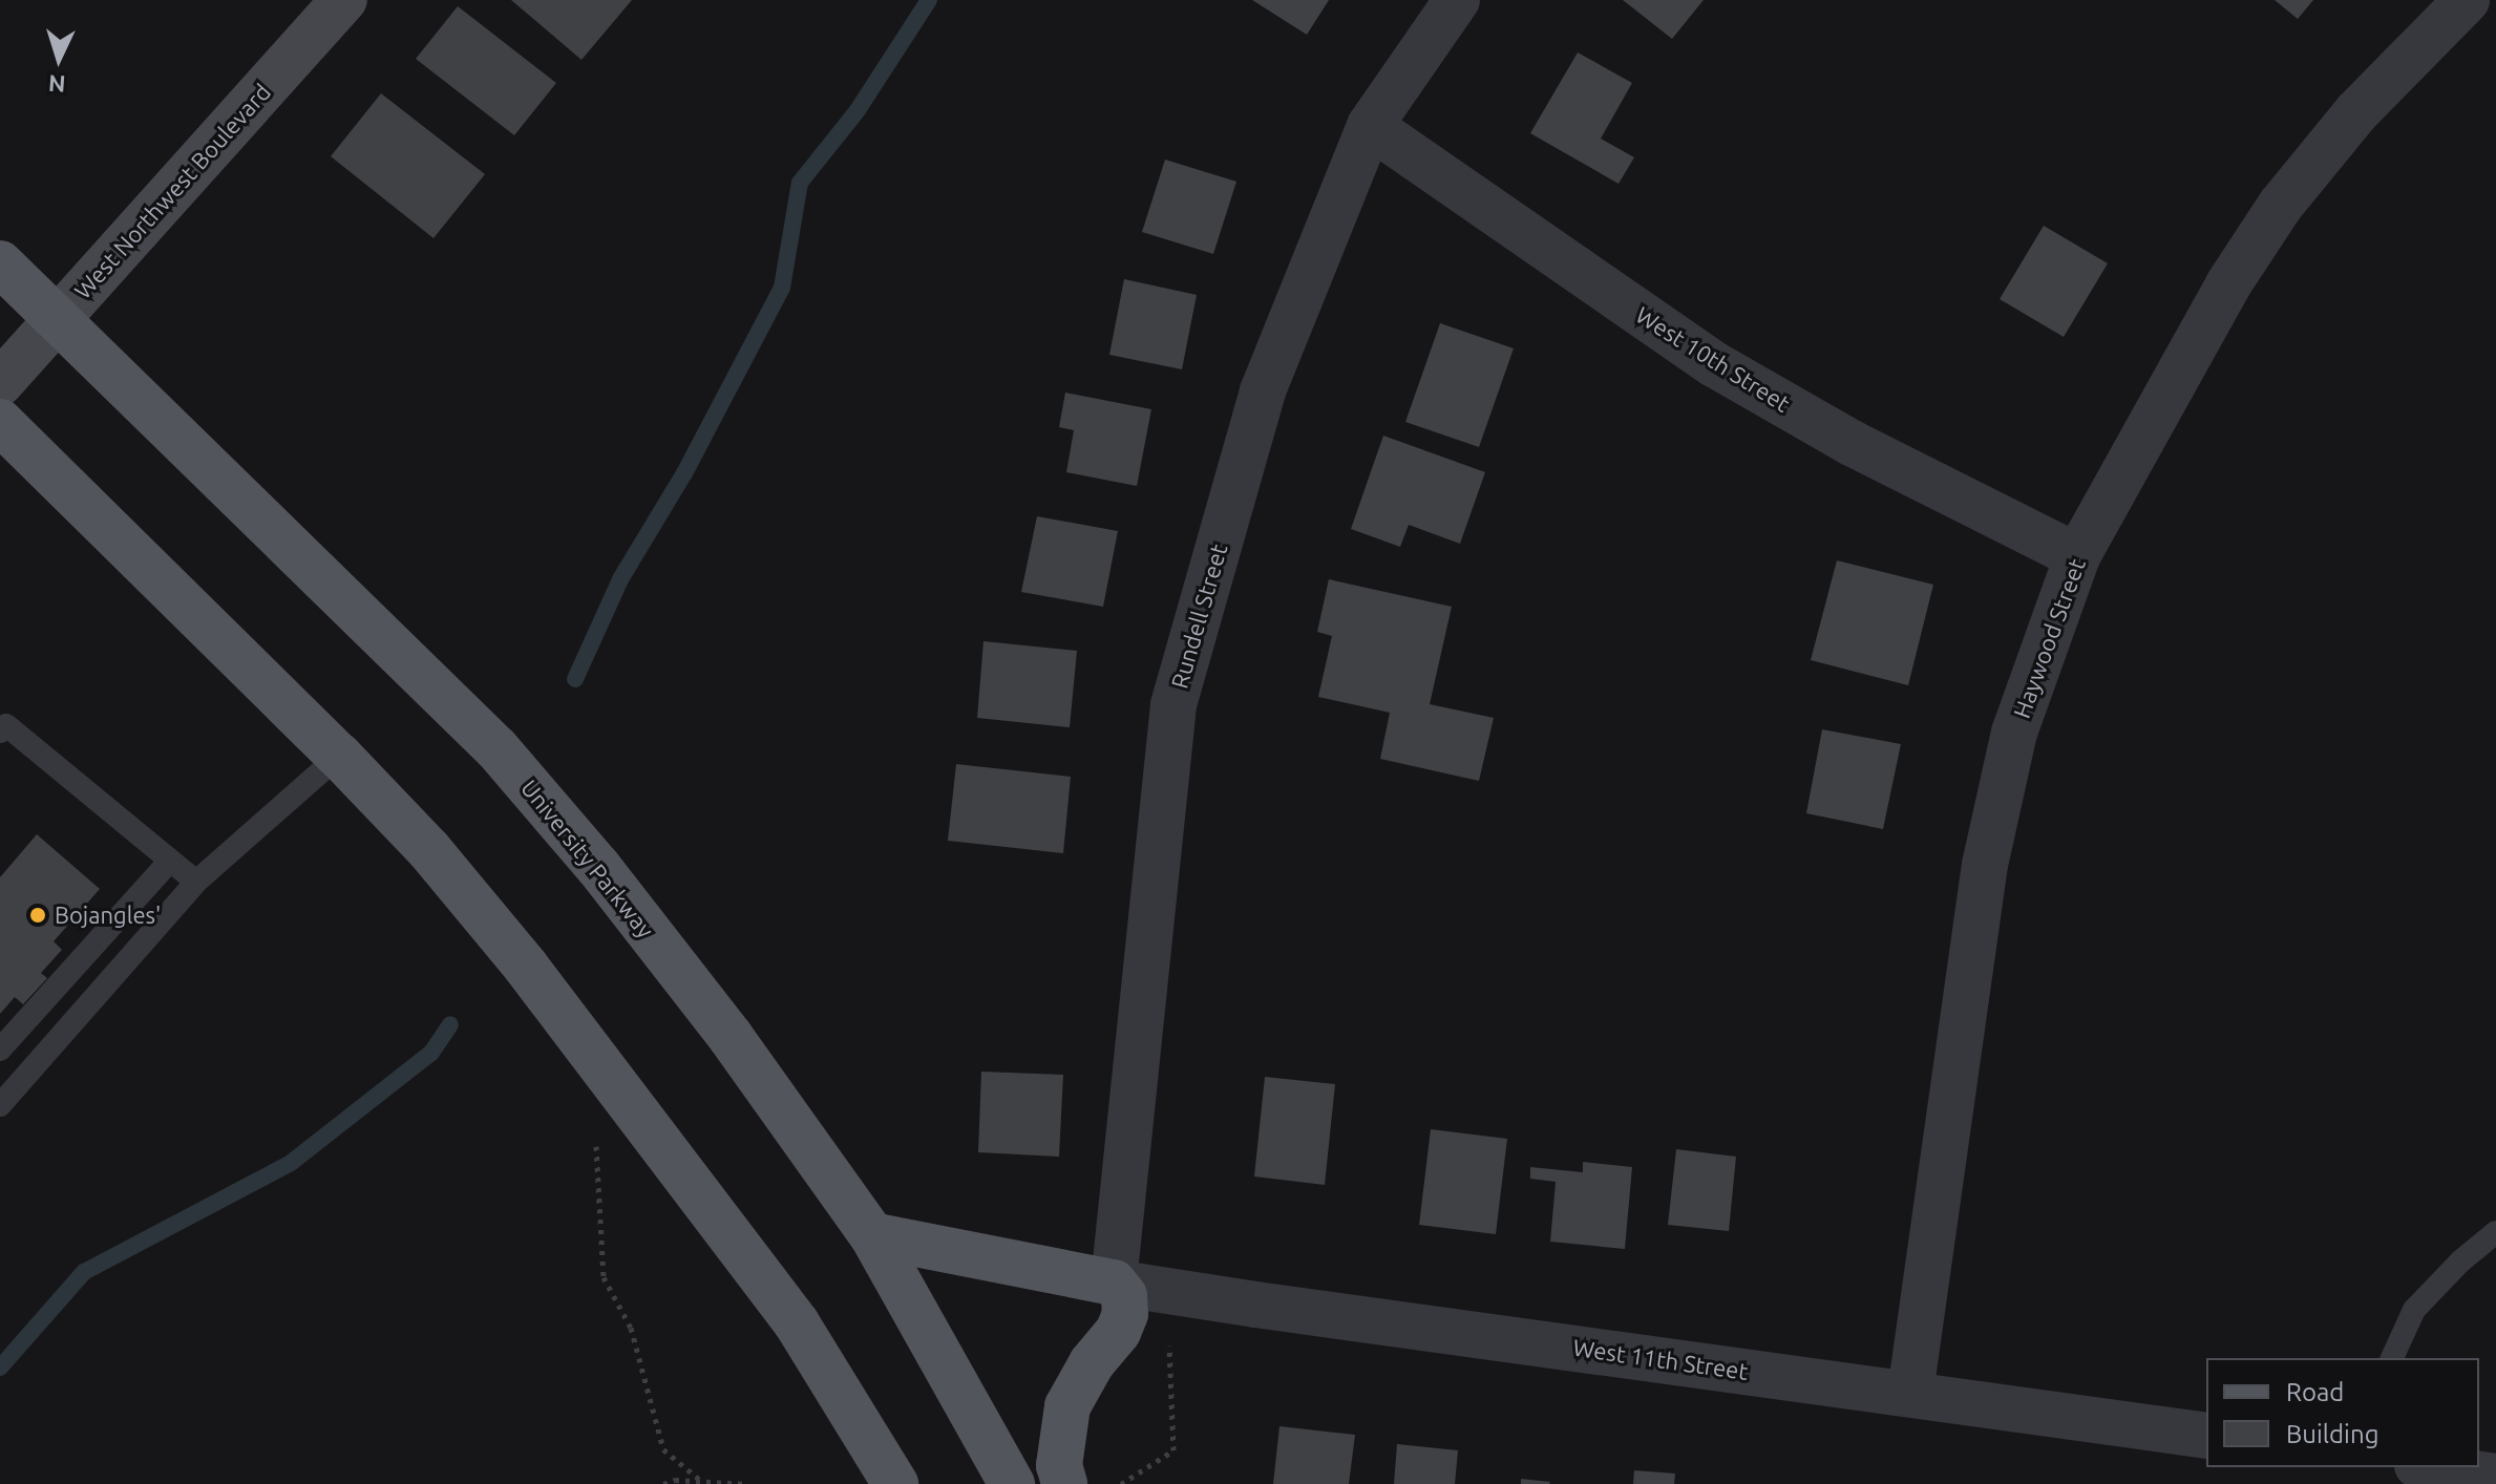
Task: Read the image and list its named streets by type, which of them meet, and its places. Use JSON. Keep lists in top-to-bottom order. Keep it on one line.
{"streets":{"main road":["West Northwest Boulevard","University Parkway"],"street":["West 10th Street","Rundell Street","Haywood Street","West 11th Street"]},"crossings":[["West Northwest Boulevard","University Parkway"],["West 10th Street","Rundell Street"],["West 10th Street","Haywood Street"],["Rundell Street","West 11th Street"],["Haywood Street","West 11th Street"]],"places":["Bojangles'"],"legend":["Road","Building"],"north":"bottom"}
